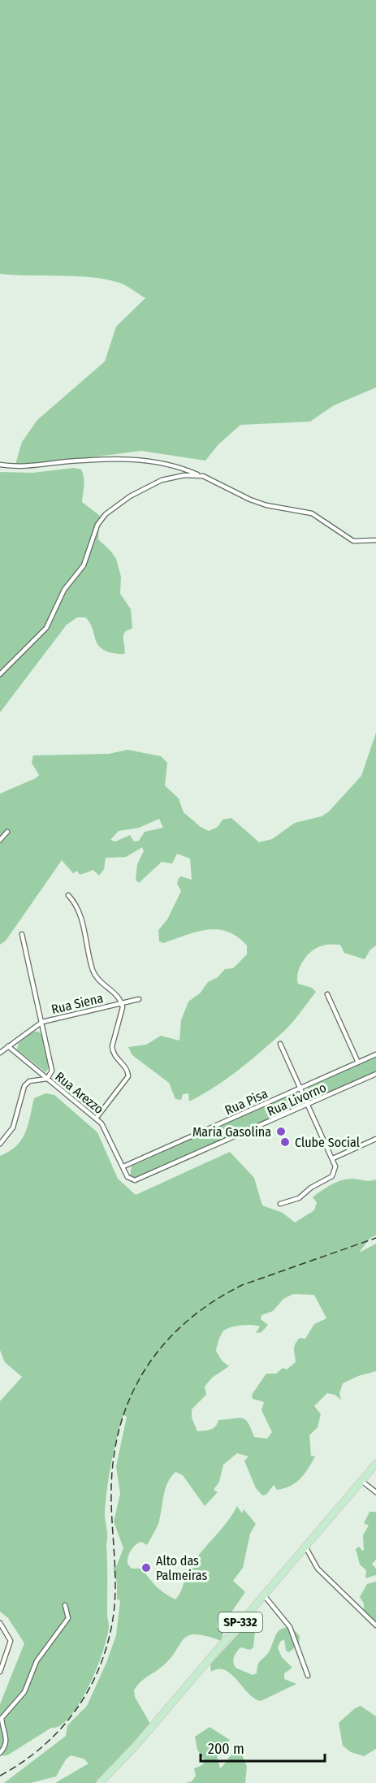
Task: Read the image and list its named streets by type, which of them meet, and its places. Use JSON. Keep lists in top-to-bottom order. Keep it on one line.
{"streets":{"main road":["SP-332"],"street":["Rua Siena","Rua Arezzo","Rua Livorno","Rua Pisa"]},"crossings":[["Rua Siena","Rua Arezzo"],["Rua Arezzo","Rua Livorno"],["Rua Arezzo","Rua Pisa"],["Rua Livorno","Rua Pisa"]],"places":["Maria Gasolina","Clube Social","Alto das Palmeiras"],"scale_bar":"200 m"}
